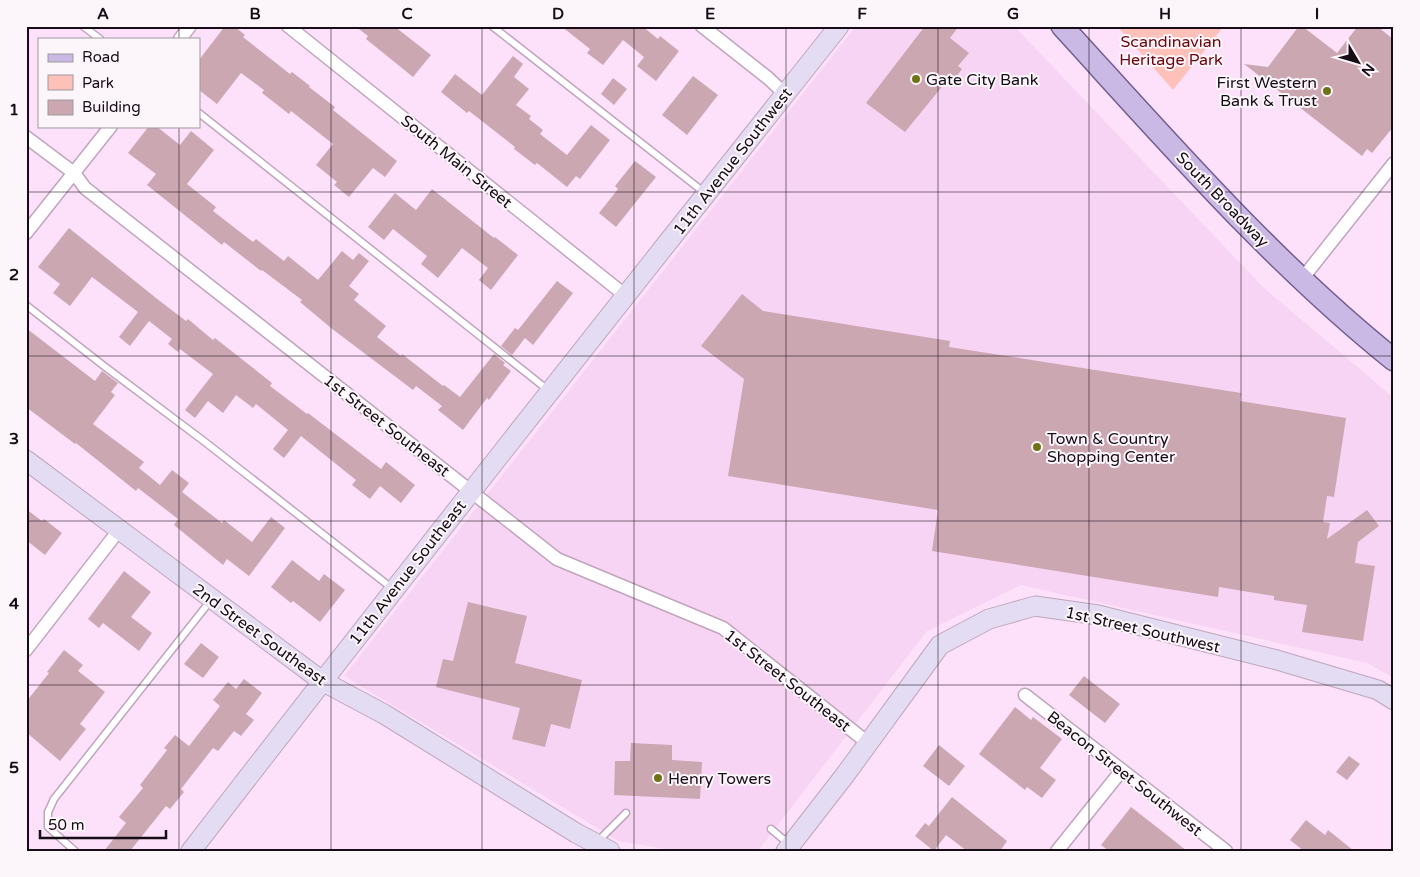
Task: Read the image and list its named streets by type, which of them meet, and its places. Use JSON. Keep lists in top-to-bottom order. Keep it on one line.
{"streets":{"main road":["South Broadway"],"street":["South Main Street","11th Avenue Southwest","1st Street Southeast","11th Avenue Southeast","1st Street Southwest","2nd Street Southeast","Beacon Street Southwest"]},"crossings":[["South Main Street","11th Avenue Southwest"],["South Main Street","11th Avenue Southeast"],["11th Avenue Southwest","11th Avenue Southeast"],["1st Street Southeast","11th Avenue Southeast"],["1st Street Southeast","1st Street Southwest"],["11th Avenue Southeast","2nd Street Southeast"]],"parks":["Scandinavian Heritage Park"],"places":["Gate City Bank","First Western Bank & Trust","Town & Country Shopping Center","Henry Towers"],"legend":["Road","Park","Building"],"scale_bar":"50 m","north":"bottom right","grid":{"columns":["A","B","C","D","E","F","G","H","I"],"rows":["1","2","3","4","5"]}}
